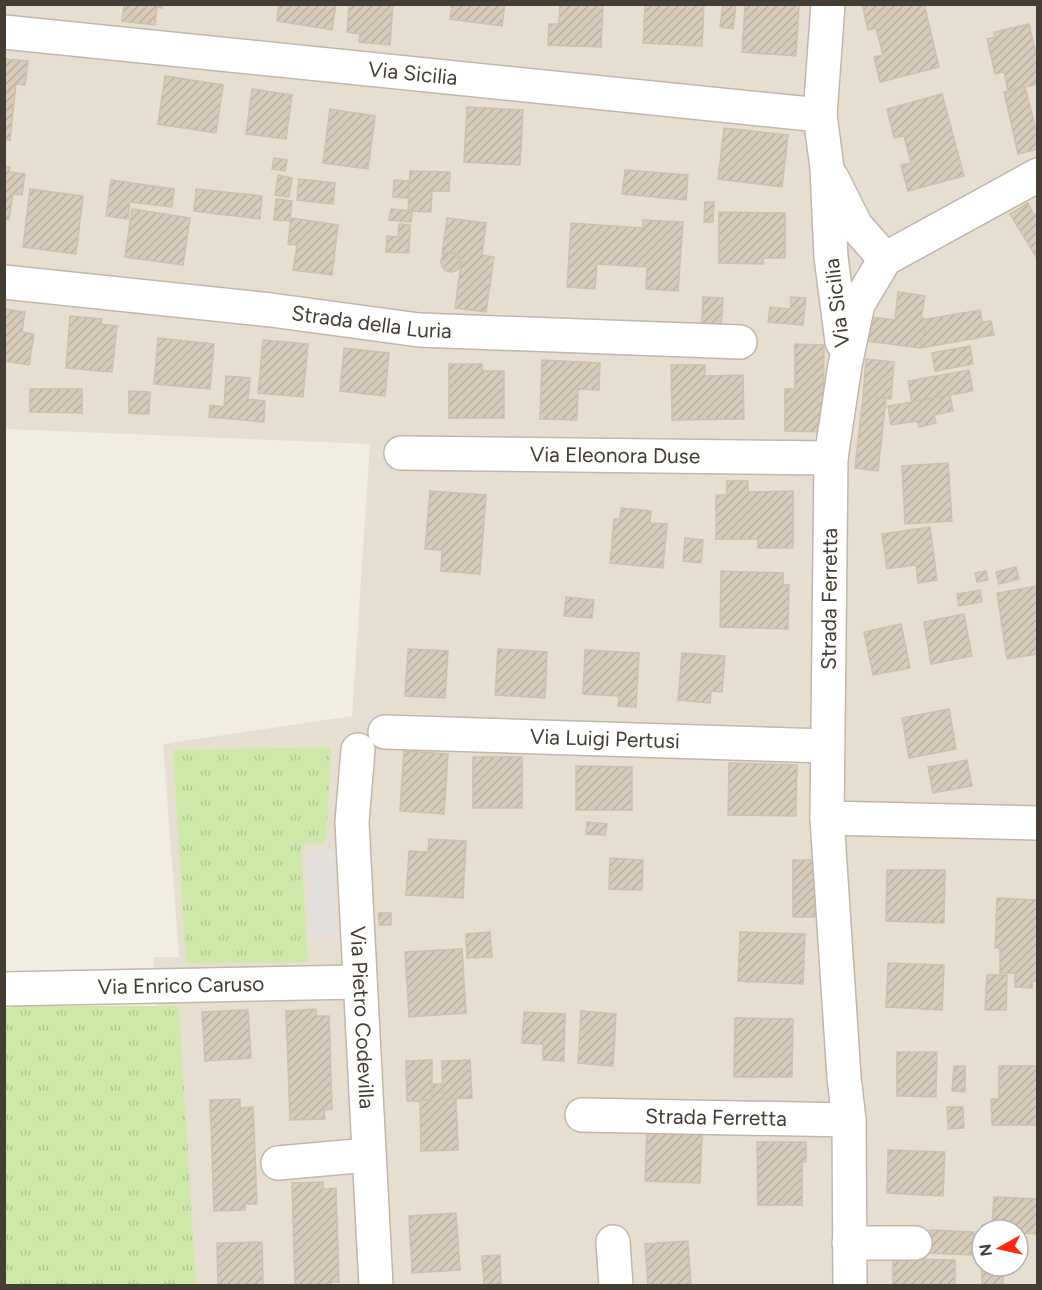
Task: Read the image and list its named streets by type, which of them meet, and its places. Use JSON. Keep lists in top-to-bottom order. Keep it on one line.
{"streets":{"street":["Via Sicilia","Strada della Luria","Via Eleonora Duse","Strada Ferretta","Via Luigi Pertusi","Via Enrico Caruso","Via Pietro Codevilla"]},"crossings":[["Via Sicilia","Strada Ferretta"],["Via Eleonora Duse","Strada Ferretta"],["Strada Ferretta","Via Luigi Pertusi"],["Via Enrico Caruso","Via Pietro Codevilla"]],"north":"left"}
